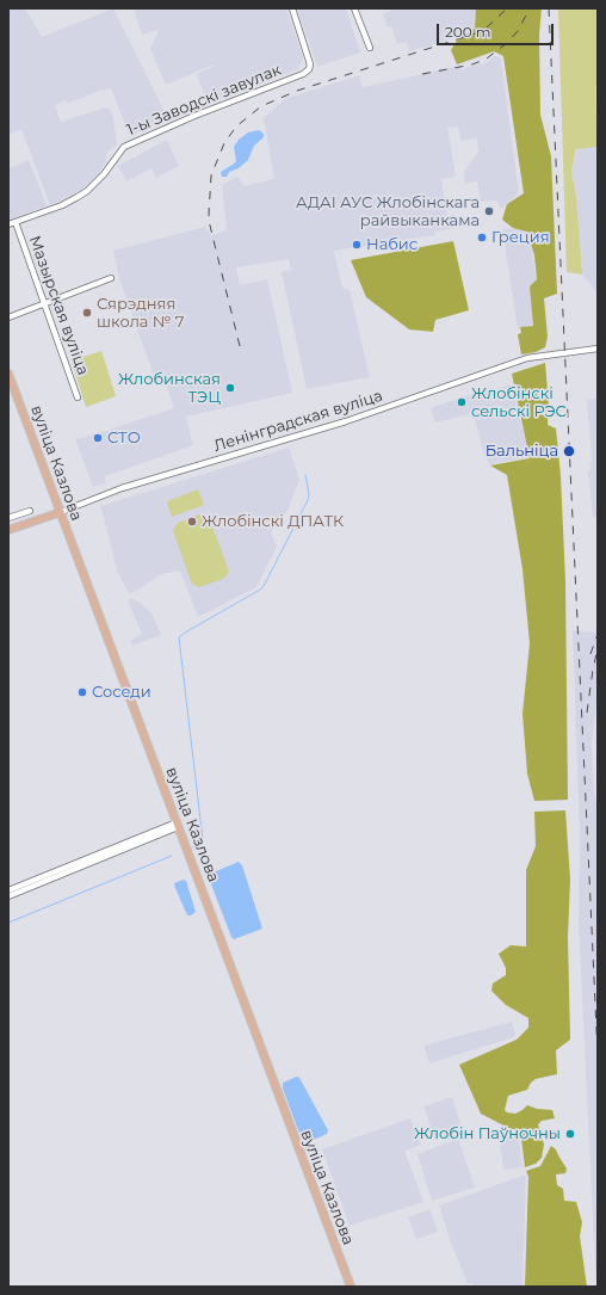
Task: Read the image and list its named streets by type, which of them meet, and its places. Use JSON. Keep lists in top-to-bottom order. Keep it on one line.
{"streets":{"main road":["Ленінградская вуліца","вуліца Казлова"],"street":["1-ы Заводскі завулак","Мазырская вуліца"]},"crossings":[["1-ы Заводскі завулак","Мазырская вуліца"],["Ленінградская вуліца","вуліца Казлова"]],"places":["АДАІ АУС Жлобінскага райвыканкама","Греция","Набис","Сярэдняя школа № 7","Жлобинская ТЭЦ","Жлобінскі сельскі РЭС","СТО","Бальніца","Жлобінскі ДПАТК","Соседи","Жлобін Паўночны"],"scale_bar":"200 m"}
